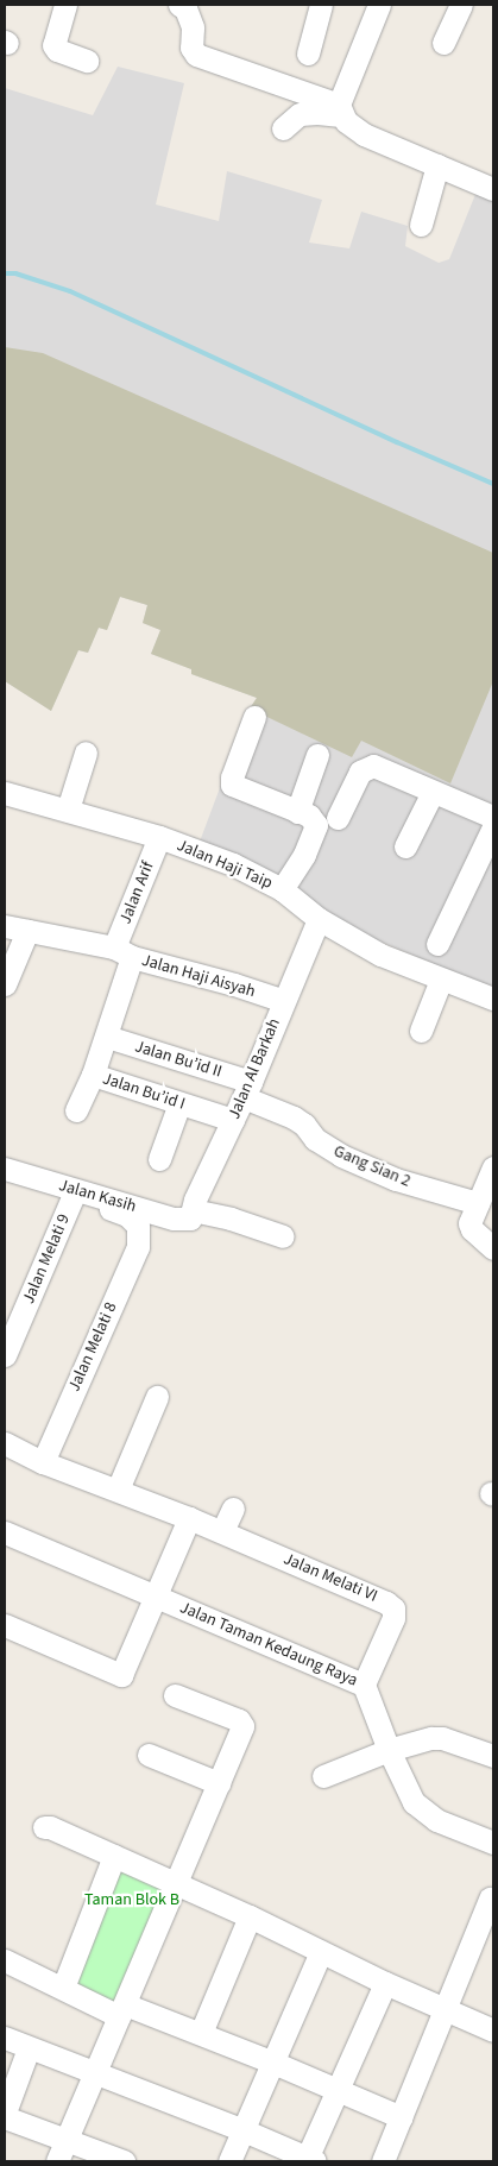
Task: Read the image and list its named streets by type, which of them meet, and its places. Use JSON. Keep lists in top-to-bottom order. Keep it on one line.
{"streets":{"street":["Jalan Haji Taip","Jalan Arif","Jalan Haji Aisyah","Jalan Bu’id II","Jalan Al Barkah","Jalan Bu’id I","Gang Sian 2","Jalan Kasih","Jalan Melati 9","Jalan Melati 8","Jalan Melati VI","Jalan Taman Kedaung Raya"]},"crossings":[["Jalan Haji Taip","Jalan Arif"],["Jalan Haji Taip","Jalan Al Barkah"],["Jalan Arif","Jalan Haji Aisyah"],["Jalan Arif","Jalan Bu’id II"],["Jalan Arif","Jalan Bu’id I"],["Jalan Haji Aisyah","Jalan Al Barkah"],["Jalan Bu’id II","Jalan Al Barkah"],["Jalan Bu’id II","Gang Sian 2"],["Jalan Al Barkah","Jalan Bu’id I"],["Jalan Al Barkah","Gang Sian 2"],["Jalan Al Barkah","Jalan Kasih"],["Jalan Melati 9","Jalan Melati 8"],["Jalan Melati 8","Jalan Melati VI"],["Jalan Melati VI","Jalan Taman Kedaung Raya"]],"parks":["Taman Blok B"]}
